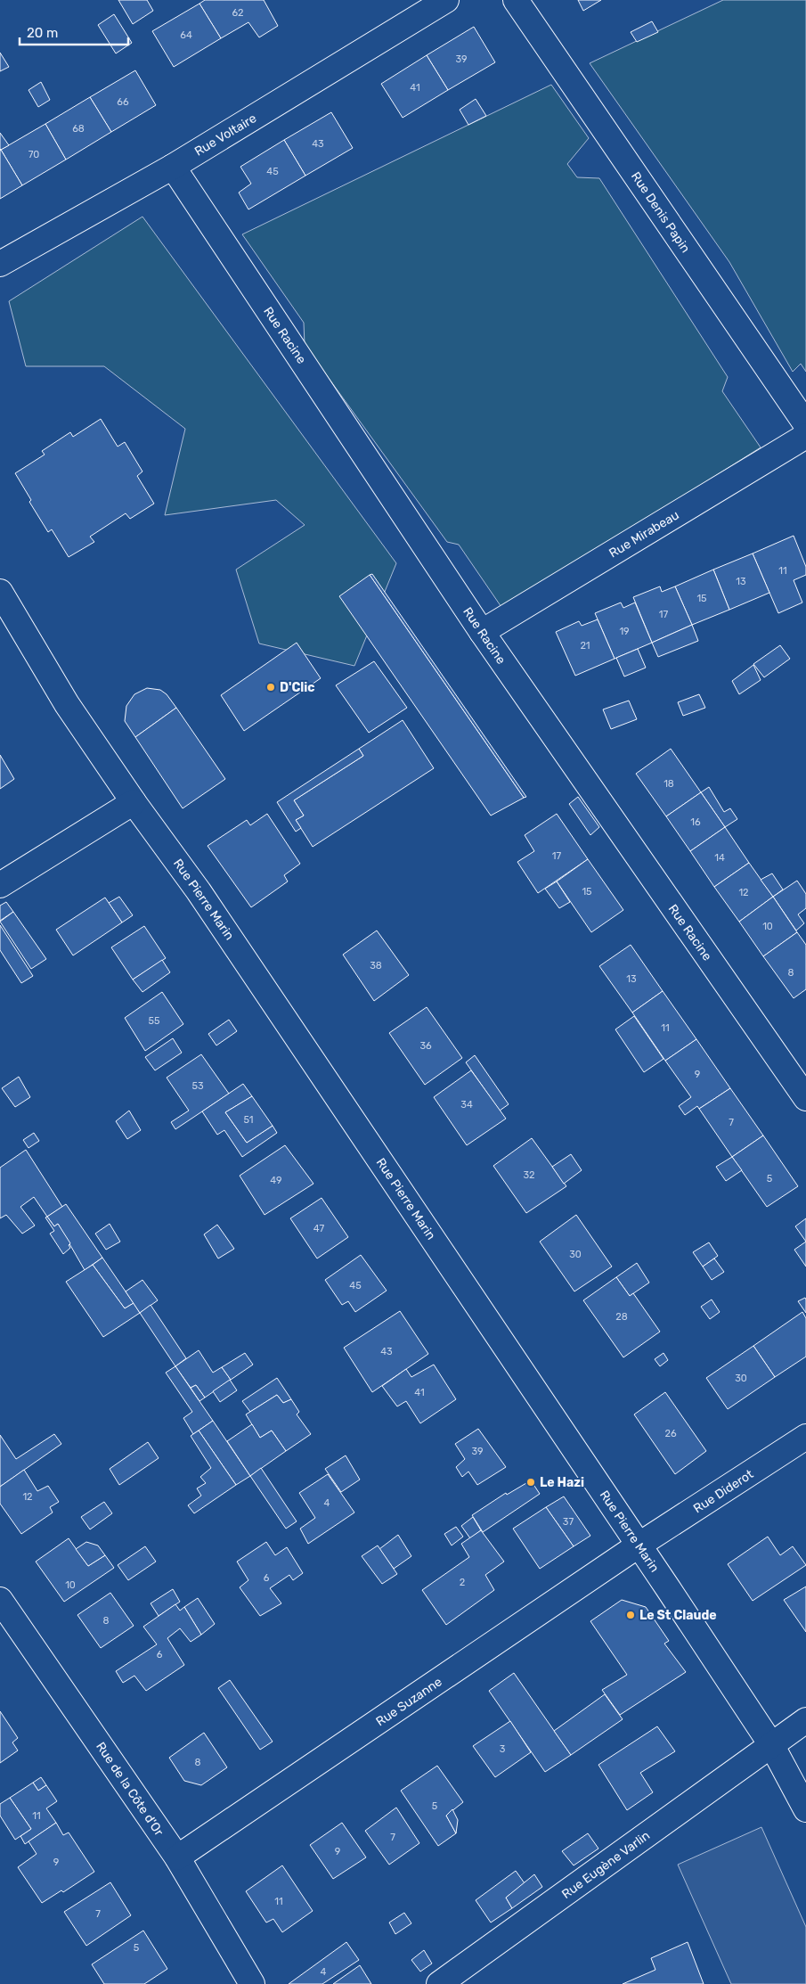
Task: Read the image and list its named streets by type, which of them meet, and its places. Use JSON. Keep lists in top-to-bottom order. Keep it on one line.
{"streets":{"street":["Rue Voltaire","Rue Denis Papin","Rue Racine","Rue Mirabeau","Rue Pierre Marin","Rue Diderot","Rue Suzanne","Rue de la Côte d'Or","Rue Eugène Varlin"]},"crossings":[["Rue Voltaire","Rue Racine"],["Rue Racine","Rue Mirabeau"],["Rue Pierre Marin","Rue Diderot"],["Rue Pierre Marin","Rue Suzanne"],["Rue Pierre Marin","Rue Eugène Varlin"],["Rue Diderot","Rue Suzanne"],["Rue Suzanne","Rue de la Côte d'Or"]],"places":["D'Clic","Le Hazi","Le St Claude"],"house_numbers":["62","64","39","41","66","68","43","70","45","11","13","15","17","19","21","18","16","17","14","15","12","10","38","8","13","55","11","36","9","53","34","51","7","32","5","49","47","30","45","28","43","30","41","26","39","12","4","37","6","2","10","8","6","3","8","5","11","7","9","9","11","7","5","4"],"scale_bar":"20 m"}
